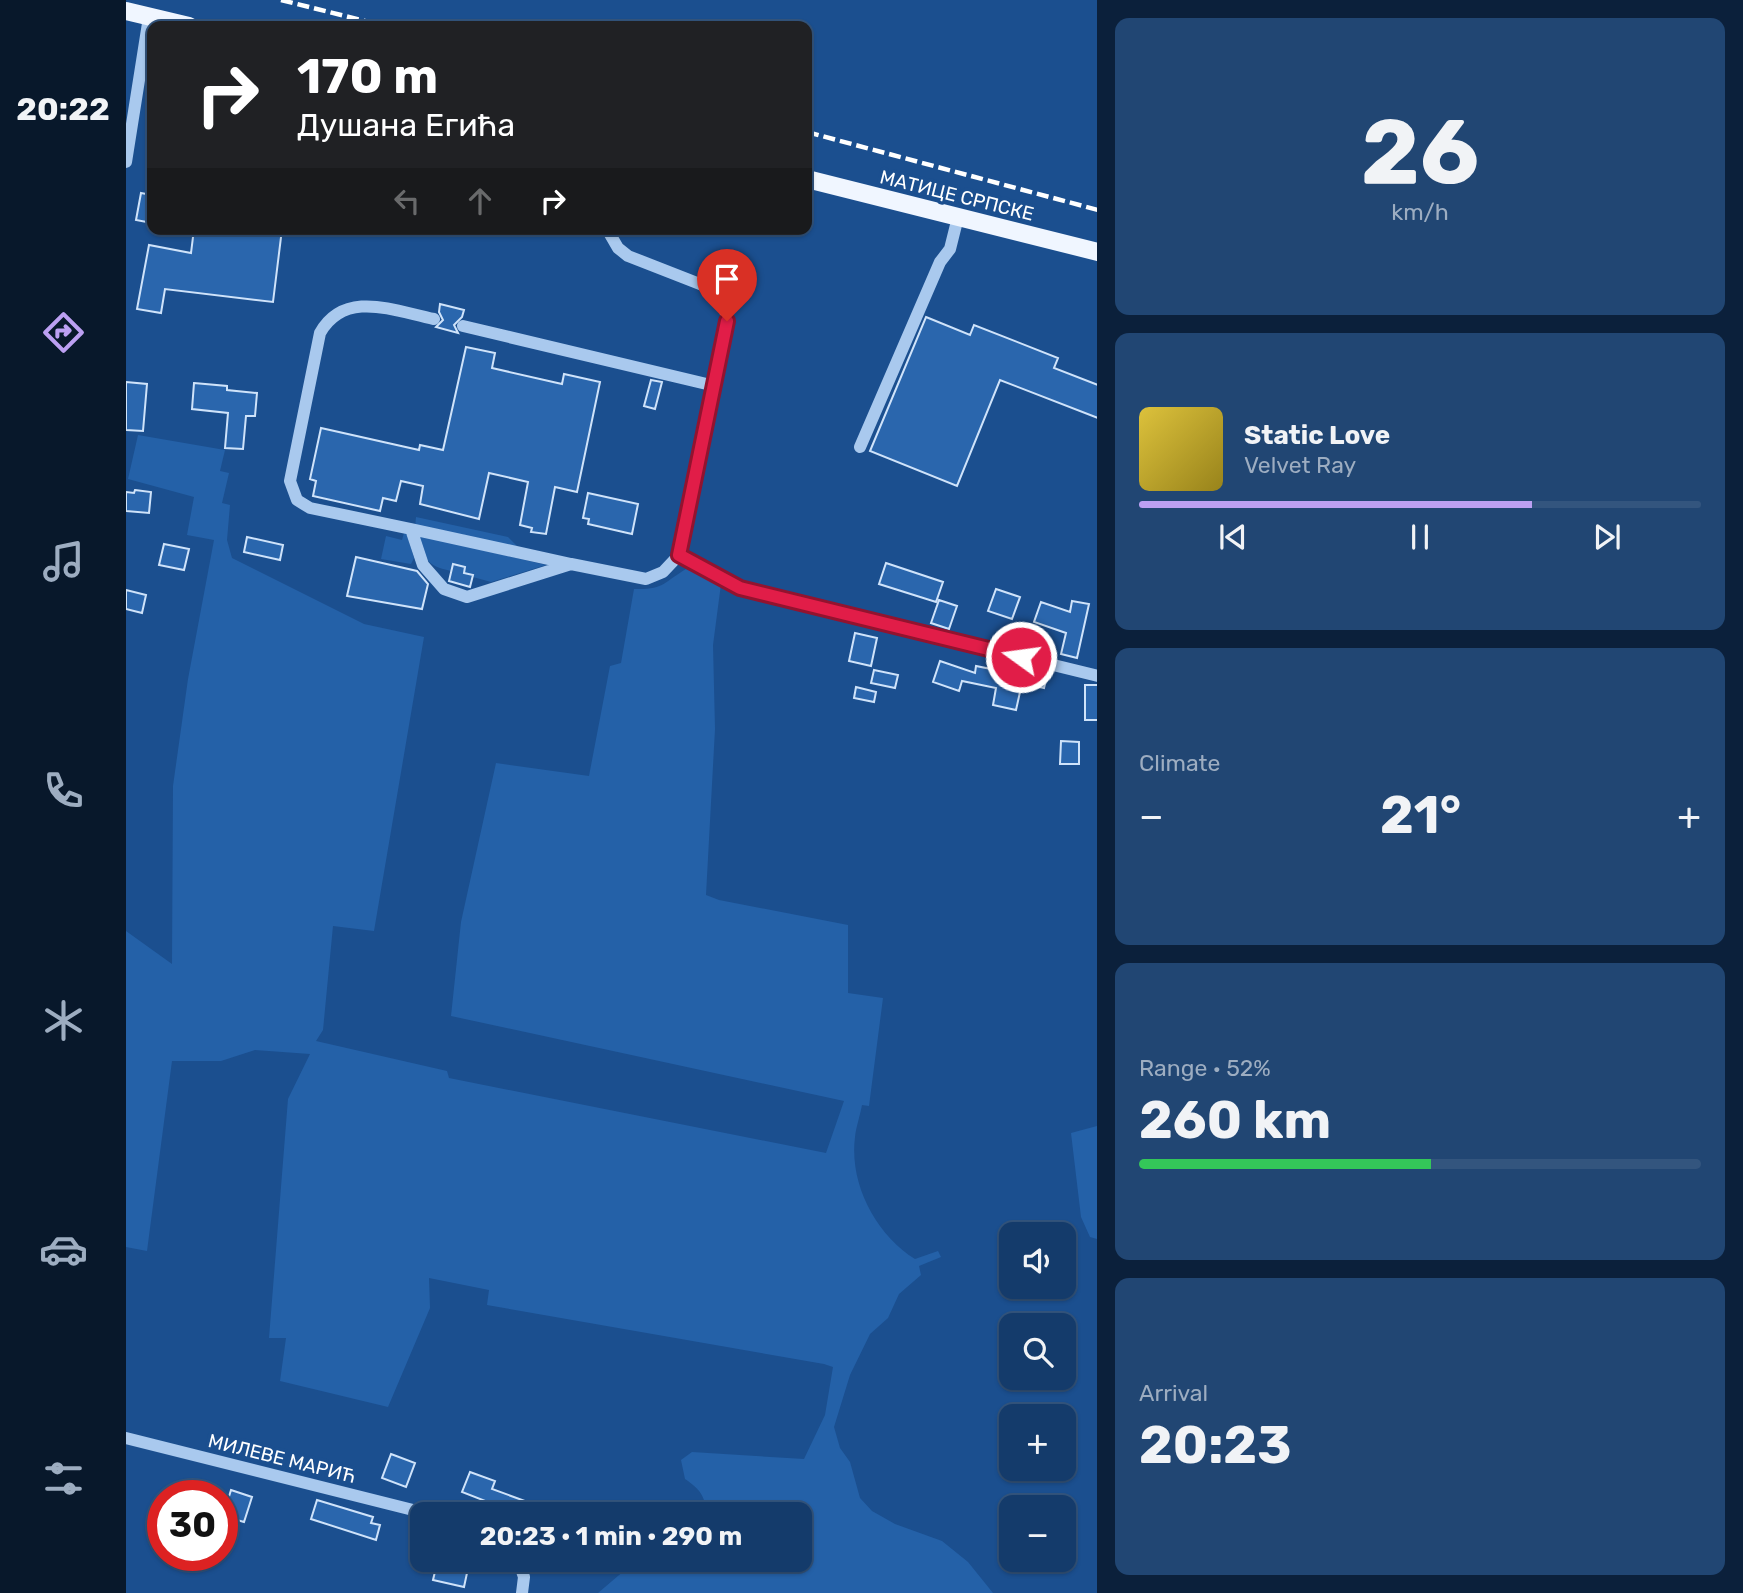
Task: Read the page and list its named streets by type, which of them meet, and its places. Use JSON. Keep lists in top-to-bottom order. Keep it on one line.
{"streets":{"main road":["МАТИЦЕ СРПСКЕ"],"street":["МИЛЕВЕ МAРИЋ"]},"page":{"tabs":"20:22","tile":[["26","km/h"],"Climate",["Range · 52%","260 km"],["Arrival","20:23"]],"turn":["170 m","Душана Егића"],"song":["Static Love","Velvet Ray"],"heat":["−","21°","+"],"map_buttons":["+","−"],"limit":"30","trip":"20:23 · 1 min · 290 m"}}
